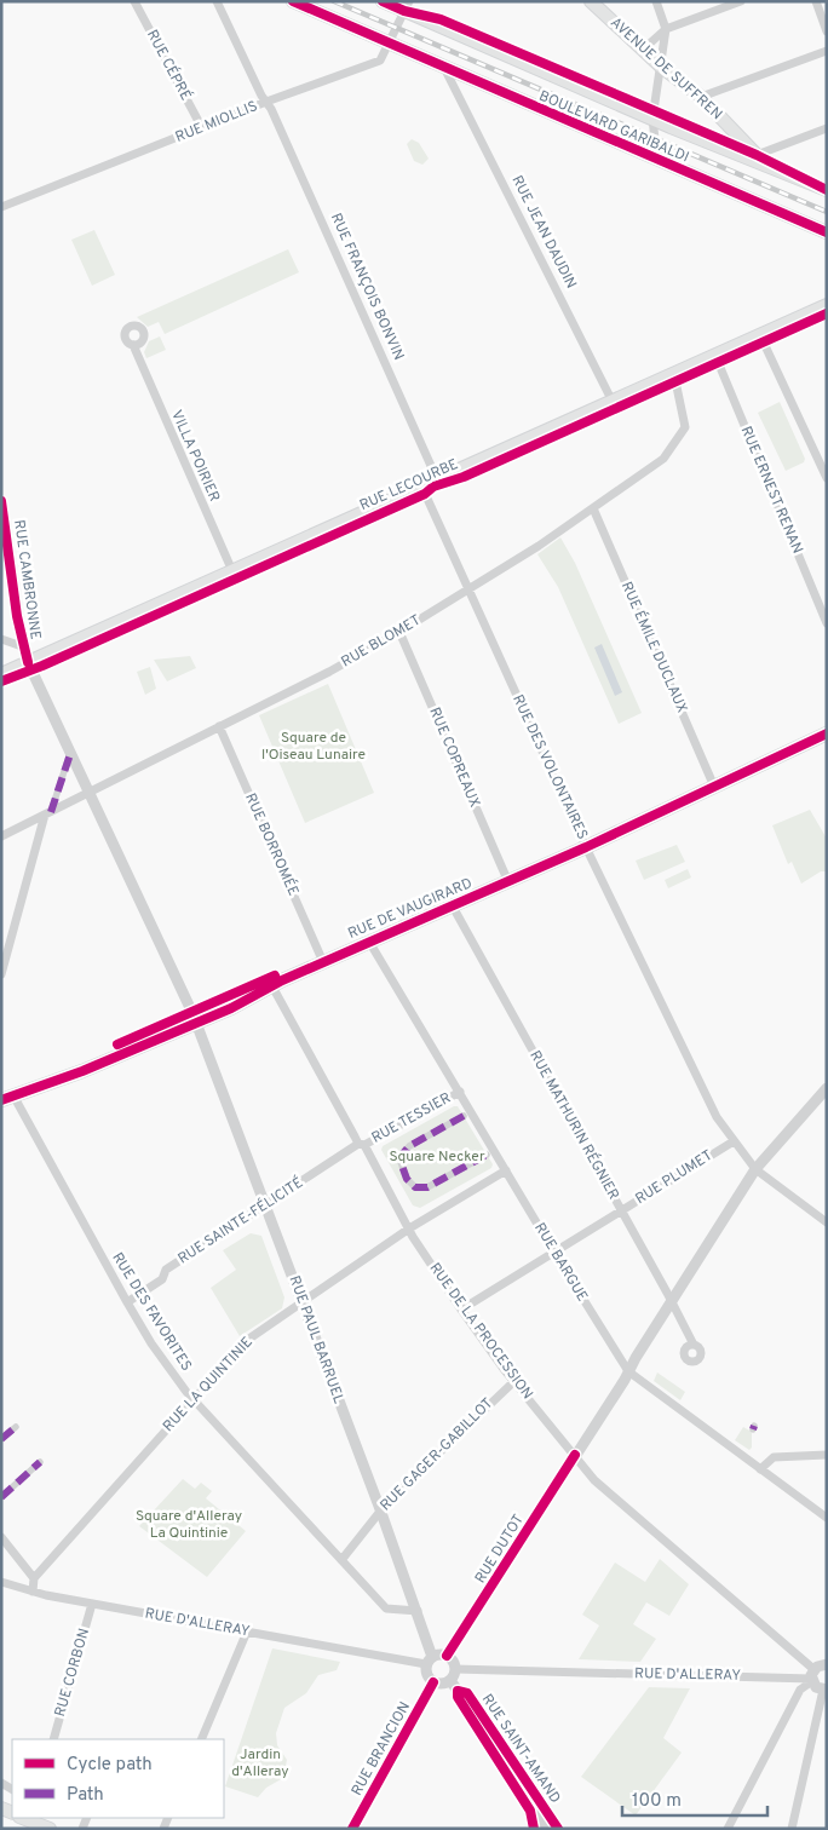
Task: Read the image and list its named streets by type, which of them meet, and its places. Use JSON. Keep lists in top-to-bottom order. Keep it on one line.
{"streets":{"main road":["AVENUE DE SUFFREN","BOULEVARD GARIBALDI","RUE LECOURBE","RUE DE VAUGIRARD"],"street":["RUE CÉPRÉ","RUE MIOLLIS","RUE JEAN DAUDIN","RUE FRANÇOIS BONVIN","VILLA POIRIER","RUE ERNEST RENAN","RUE CAMBRONNE","RUE BLOMET","RUE ÉMILE DUCLAUX","RUE COPREAUX","RUE DES VOLONTAIRES","RUE BORROMÉE","RUE TESSIER","RUE MATHURIN RÉGNIER","RUE PLUMET","RUE SAINTE-FÉLICITÉ","RUE BARGUE","RUE DES FAVORITES","RUE DE LA PROCESSION","RUE PAUL BARRUEL","RUE LA QUINTINIE","RUE GAGER-GABILLOT","RUE DUTOT","RUE D'ALLERAY","RUE CORBON","RUE BRANCION","RUE SAINT-AMAND"]},"crossings":[["RUE CÉPRÉ","RUE MIOLLIS"],["AVENUE DE SUFFREN","BOULEVARD GARIBALDI"],["RUE MIOLLIS","BOULEVARD GARIBALDI"],["RUE MIOLLIS","RUE FRANÇOIS BONVIN"],["BOULEVARD GARIBALDI","RUE JEAN DAUDIN"],["RUE JEAN DAUDIN","RUE LECOURBE"],["RUE FRANÇOIS BONVIN","RUE LECOURBE"],["VILLA POIRIER","RUE LECOURBE"],["RUE LECOURBE","RUE ERNEST RENAN"],["RUE LECOURBE","RUE CAMBRONNE"],["RUE LECOURBE","RUE BLOMET"],["RUE LECOURBE","RUE DES VOLONTAIRES"],["RUE CAMBRONNE","RUE BLOMET"],["RUE CAMBRONNE","RUE DE VAUGIRARD"],["RUE CAMBRONNE","RUE PAUL BARRUEL"],["RUE BLOMET","RUE ÉMILE DUCLAUX"],["RUE BLOMET","RUE COPREAUX"],["RUE BLOMET","RUE DES VOLONTAIRES"],["RUE BLOMET","RUE BORROMÉE"],["RUE ÉMILE DUCLAUX","RUE DE VAUGIRARD"],["RUE COPREAUX","RUE DE VAUGIRARD"],["RUE DES VOLONTAIRES","RUE DE VAUGIRARD"],["RUE DES VOLONTAIRES","RUE PLUMET"],["RUE DES VOLONTAIRES","RUE DUTOT"],["RUE BORROMÉE","RUE DE VAUGIRARD"],["RUE DE VAUGIRARD","RUE MATHURIN RÉGNIER"],["RUE DE VAUGIRARD","RUE BARGUE"],["RUE DE VAUGIRARD","RUE DES FAVORITES"],["RUE DE VAUGIRARD","RUE DE LA PROCESSION"],["RUE DE VAUGIRARD","RUE PAUL BARRUEL"],["RUE TESSIER","RUE SAINTE-FÉLICITÉ"],["RUE TESSIER","RUE BARGUE"],["RUE TESSIER","RUE DE LA PROCESSION"],["RUE MATHURIN RÉGNIER","RUE PLUMET"],["RUE MATHURIN RÉGNIER","RUE DUTOT"],["RUE PLUMET","RUE BARGUE"],["RUE PLUMET","RUE DE LA PROCESSION"],["RUE SAINTE-FÉLICITÉ","RUE DES FAVORITES"],["RUE SAINTE-FÉLICITÉ","RUE DE LA PROCESSION"],["RUE SAINTE-FÉLICITÉ","RUE PAUL BARRUEL"],["RUE BARGUE","RUE LA QUINTINIE"],["RUE BARGUE","RUE DUTOT"],["RUE DES FAVORITES","RUE PAUL BARRUEL"],["RUE DES FAVORITES","RUE LA QUINTINIE"],["RUE DES FAVORITES","RUE GAGER-GABILLOT"],["RUE DE LA PROCESSION","RUE LA QUINTINIE"],["RUE DE LA PROCESSION","RUE GAGER-GABILLOT"],["RUE DE LA PROCESSION","RUE DUTOT"],["RUE DE LA PROCESSION","RUE D'ALLERAY"],["RUE PAUL BARRUEL","RUE LA QUINTINIE"],["RUE PAUL BARRUEL","RUE GAGER-GABILLOT"],["RUE PAUL BARRUEL","RUE DUTOT"],["RUE PAUL BARRUEL","RUE D'ALLERAY"],["RUE PAUL BARRUEL","RUE BRANCION"],["RUE PAUL BARRUEL","RUE SAINT-AMAND"],["RUE DUTOT","RUE D'ALLERAY"],["RUE DUTOT","RUE BRANCION"],["RUE DUTOT","RUE SAINT-AMAND"],["RUE D'ALLERAY","RUE CORBON"],["RUE D'ALLERAY","RUE BRANCION"],["RUE D'ALLERAY","RUE SAINT-AMAND"],["RUE BRANCION","RUE SAINT-AMAND"]],"parks":["Square de l'Oiseau Lunaire","Square Necker","Square d'Alleray La Quintinie","Jardin d'Alleray"],"legend":["Cycle path","Path"],"scale_bar":"100 m"}
